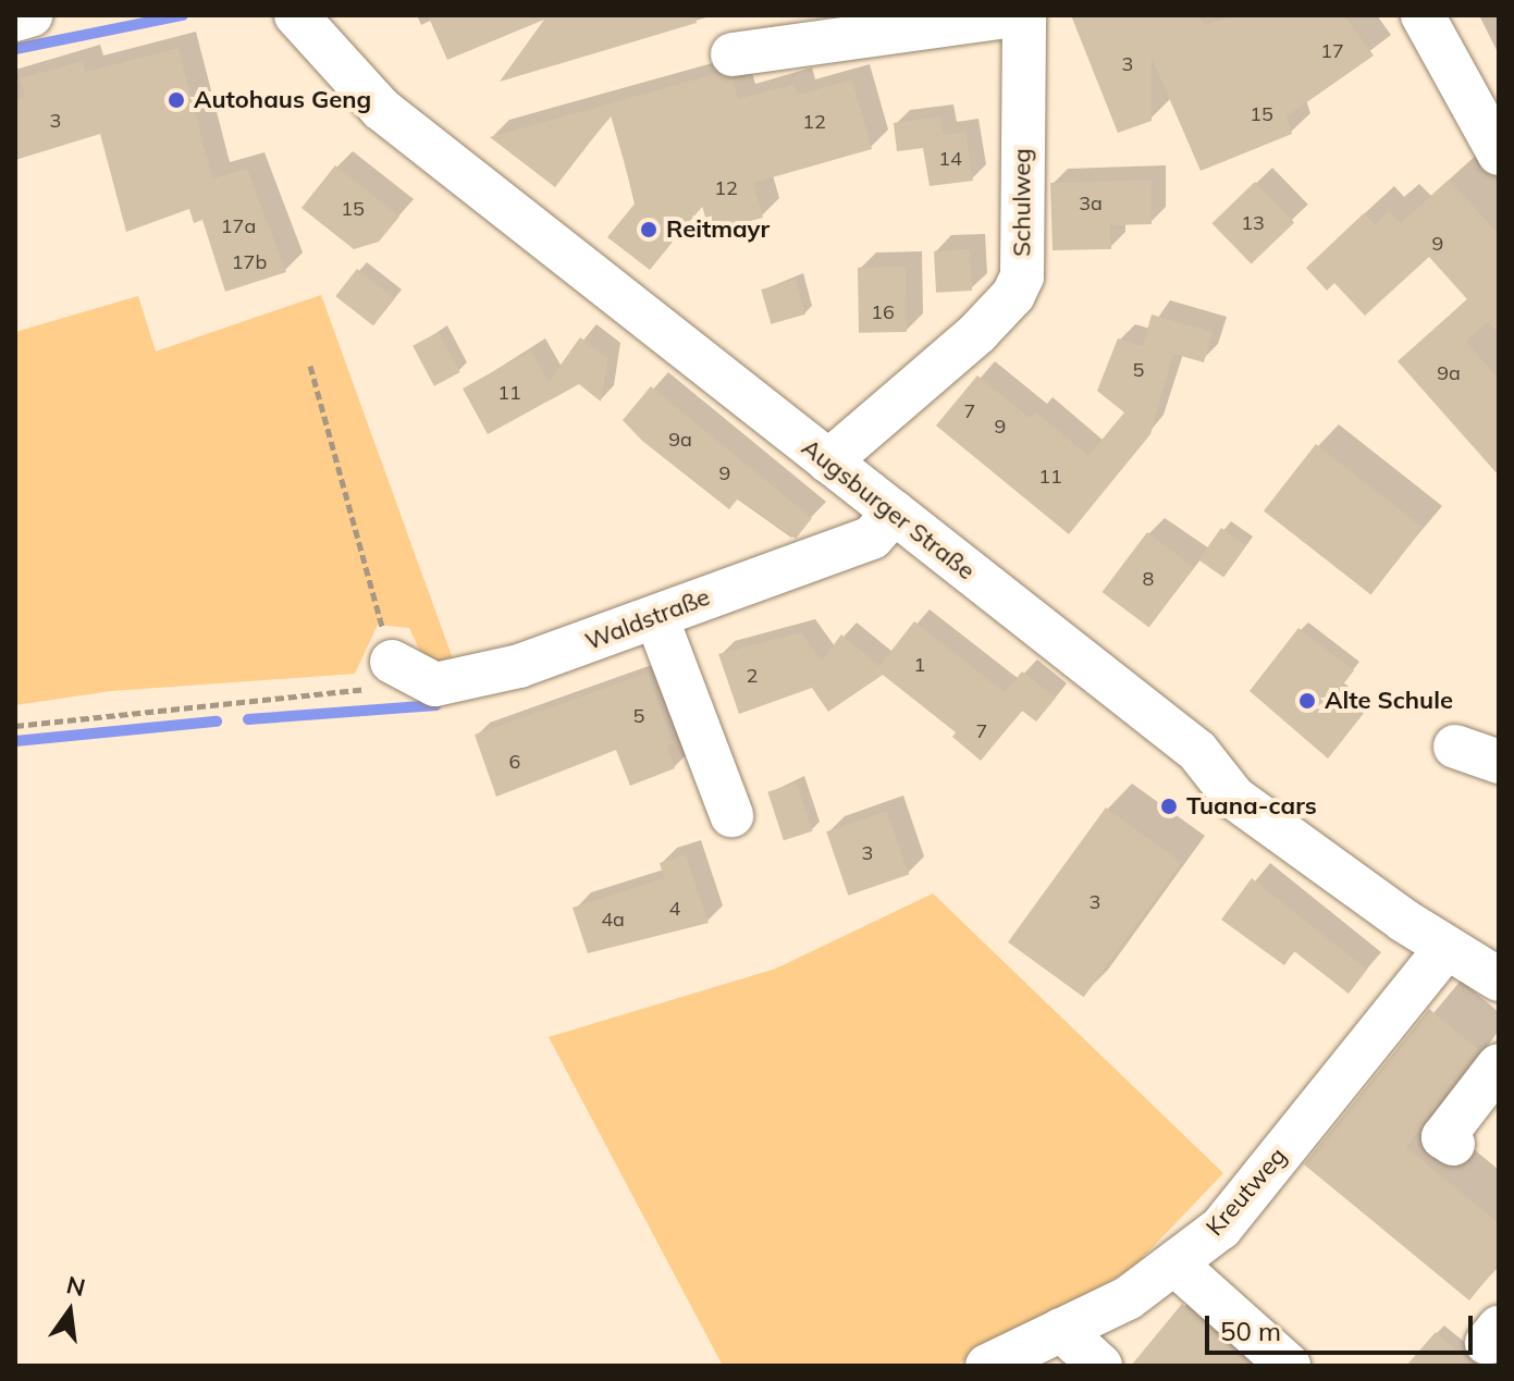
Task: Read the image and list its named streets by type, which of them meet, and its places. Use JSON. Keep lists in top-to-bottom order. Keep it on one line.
{"streets":{"street":["Schulweg","Augsburger Straße","Waldstraße","Kreutweg"]},"crossings":[["Schulweg","Augsburger Straße"],["Augsburger Straße","Waldstraße"],["Augsburger Straße","Kreutweg"]],"places":["Autohaus Geng","Reitmayr","Alte Schule","Tuana-cars"],"house_numbers":["17","3","15","3","12","14","12","3a","15","13","17a","9","17b","16","5","9a","11","7","9","9a","9","11","8","1","2","5","7","6","3","3","4","4a"],"scale_bar":"50 m","north":"top"}
